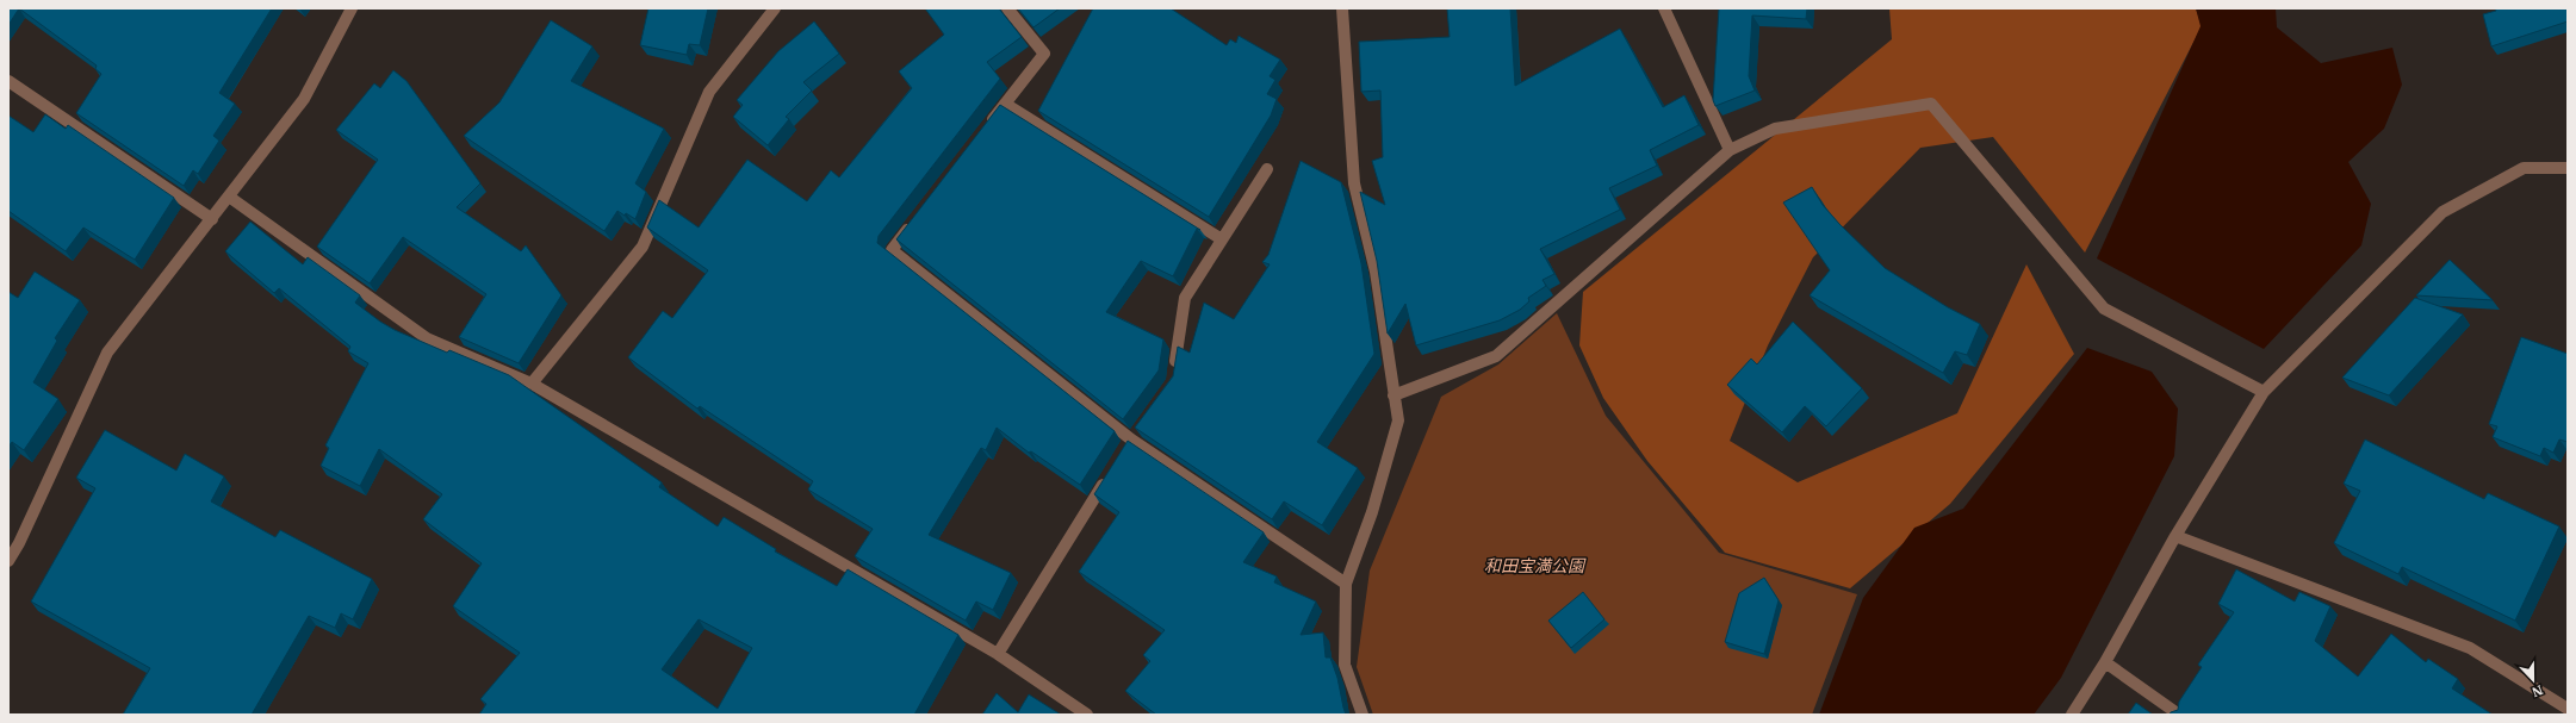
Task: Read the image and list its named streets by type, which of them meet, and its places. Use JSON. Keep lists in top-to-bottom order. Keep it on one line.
{"parks":["和田宝満公園"],"north":"bottom"}
